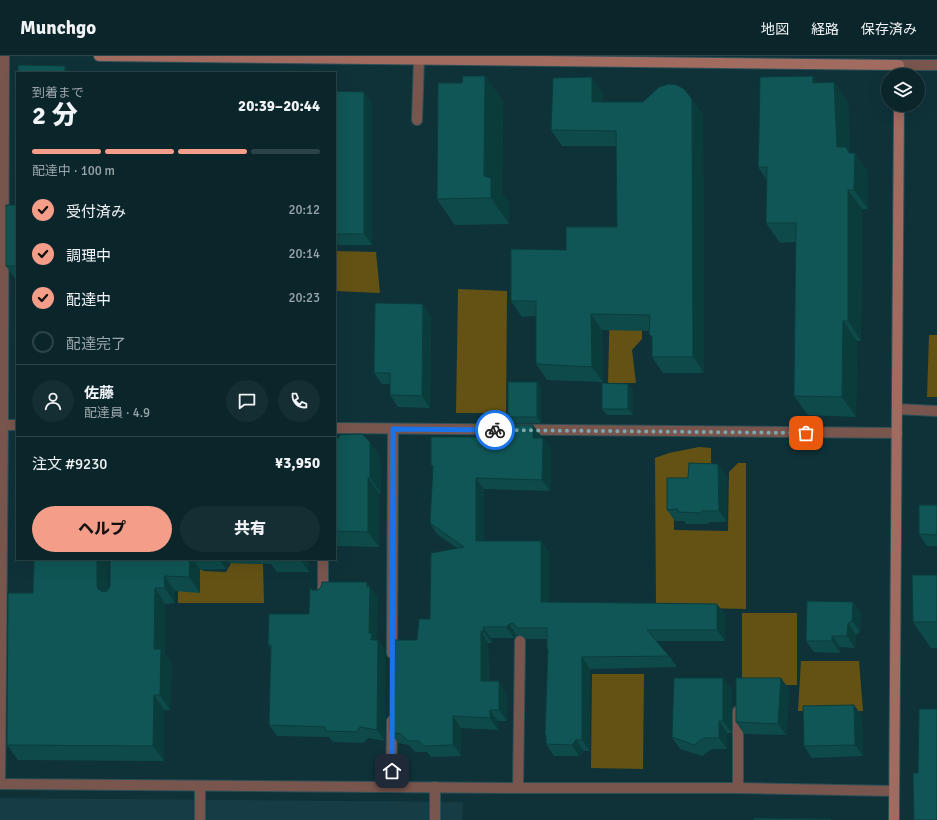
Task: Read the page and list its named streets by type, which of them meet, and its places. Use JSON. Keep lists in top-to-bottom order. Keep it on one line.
{"page":{"header":"Munchgo","nav":["地図","経路","保存済み"],"heading":["2 分","到着まで","20:39–20:44"],"panel":["佐藤","配達員 · 4.9","注文 #9230","¥3,950"],"bar":"配達中 · 100 m","list":[["受付済み","20:12"],["調理中","20:14"],["配達中","20:23"],"配達完了"],"buttons":["ヘルプ","共有"]}}
